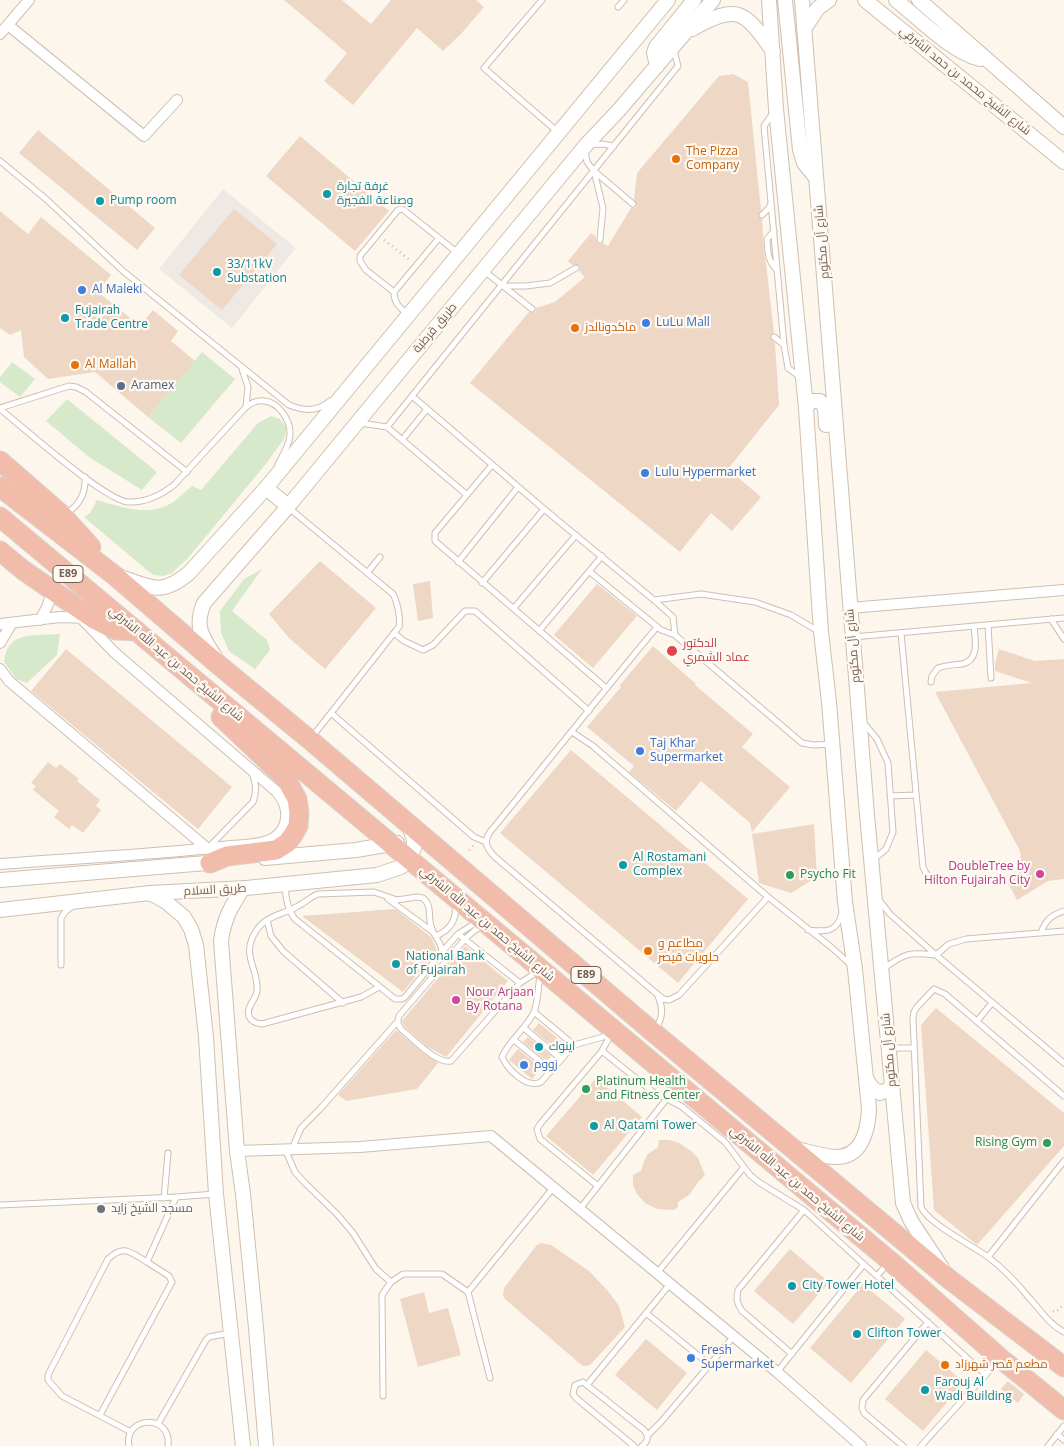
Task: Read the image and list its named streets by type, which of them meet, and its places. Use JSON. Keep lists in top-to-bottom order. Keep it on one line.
{"streets":{"highway":["E89","شارع الشيخ حمد بن عبد الله الشرقي"],"main road":["شارع الشيخ محمد بن حمد الشرقي","شارع آل مكتوم","طريق قرطبة","طريق السلام"]},"crossings":[["شارع آل مكتوم","شارع الشيخ حمد بن عبد الله الشرقي"],["طريق قرطبة","شارع الشيخ حمد بن عبد الله الشرقي"],["شارع الشيخ حمد بن عبد الله الشرقي","طريق السلام"]],"places":["The Pizza Company","غرفة تجارة وصناعة الفجيرة","Pump room","33/11kV Substation","Al Maleki","Fujairah Trade Centre","LuLu Mall","ماكدونالدز","Al Mallah","Aramex","Lulu Hypermarket","الدكتور عماد الشمري","Taj Khar Supermarket","Al Rostamani Complex","DoubleTree by Hilton Fujairah City","Psycho Fit","مطاعم و حلويات قيصر","National Bank of Fujairah","Nour Arjaan By Rotana","اينوك","زووم","Platinum Health and Fitness Center","Al Qatami Tower","Rising Gym","مسجد الشيخ زايد","City Tower Hotel","Clifton Tower","Fresh Supermarket","مطعم قصر شهرزاد","Farouj Al Wadi Building"]}
